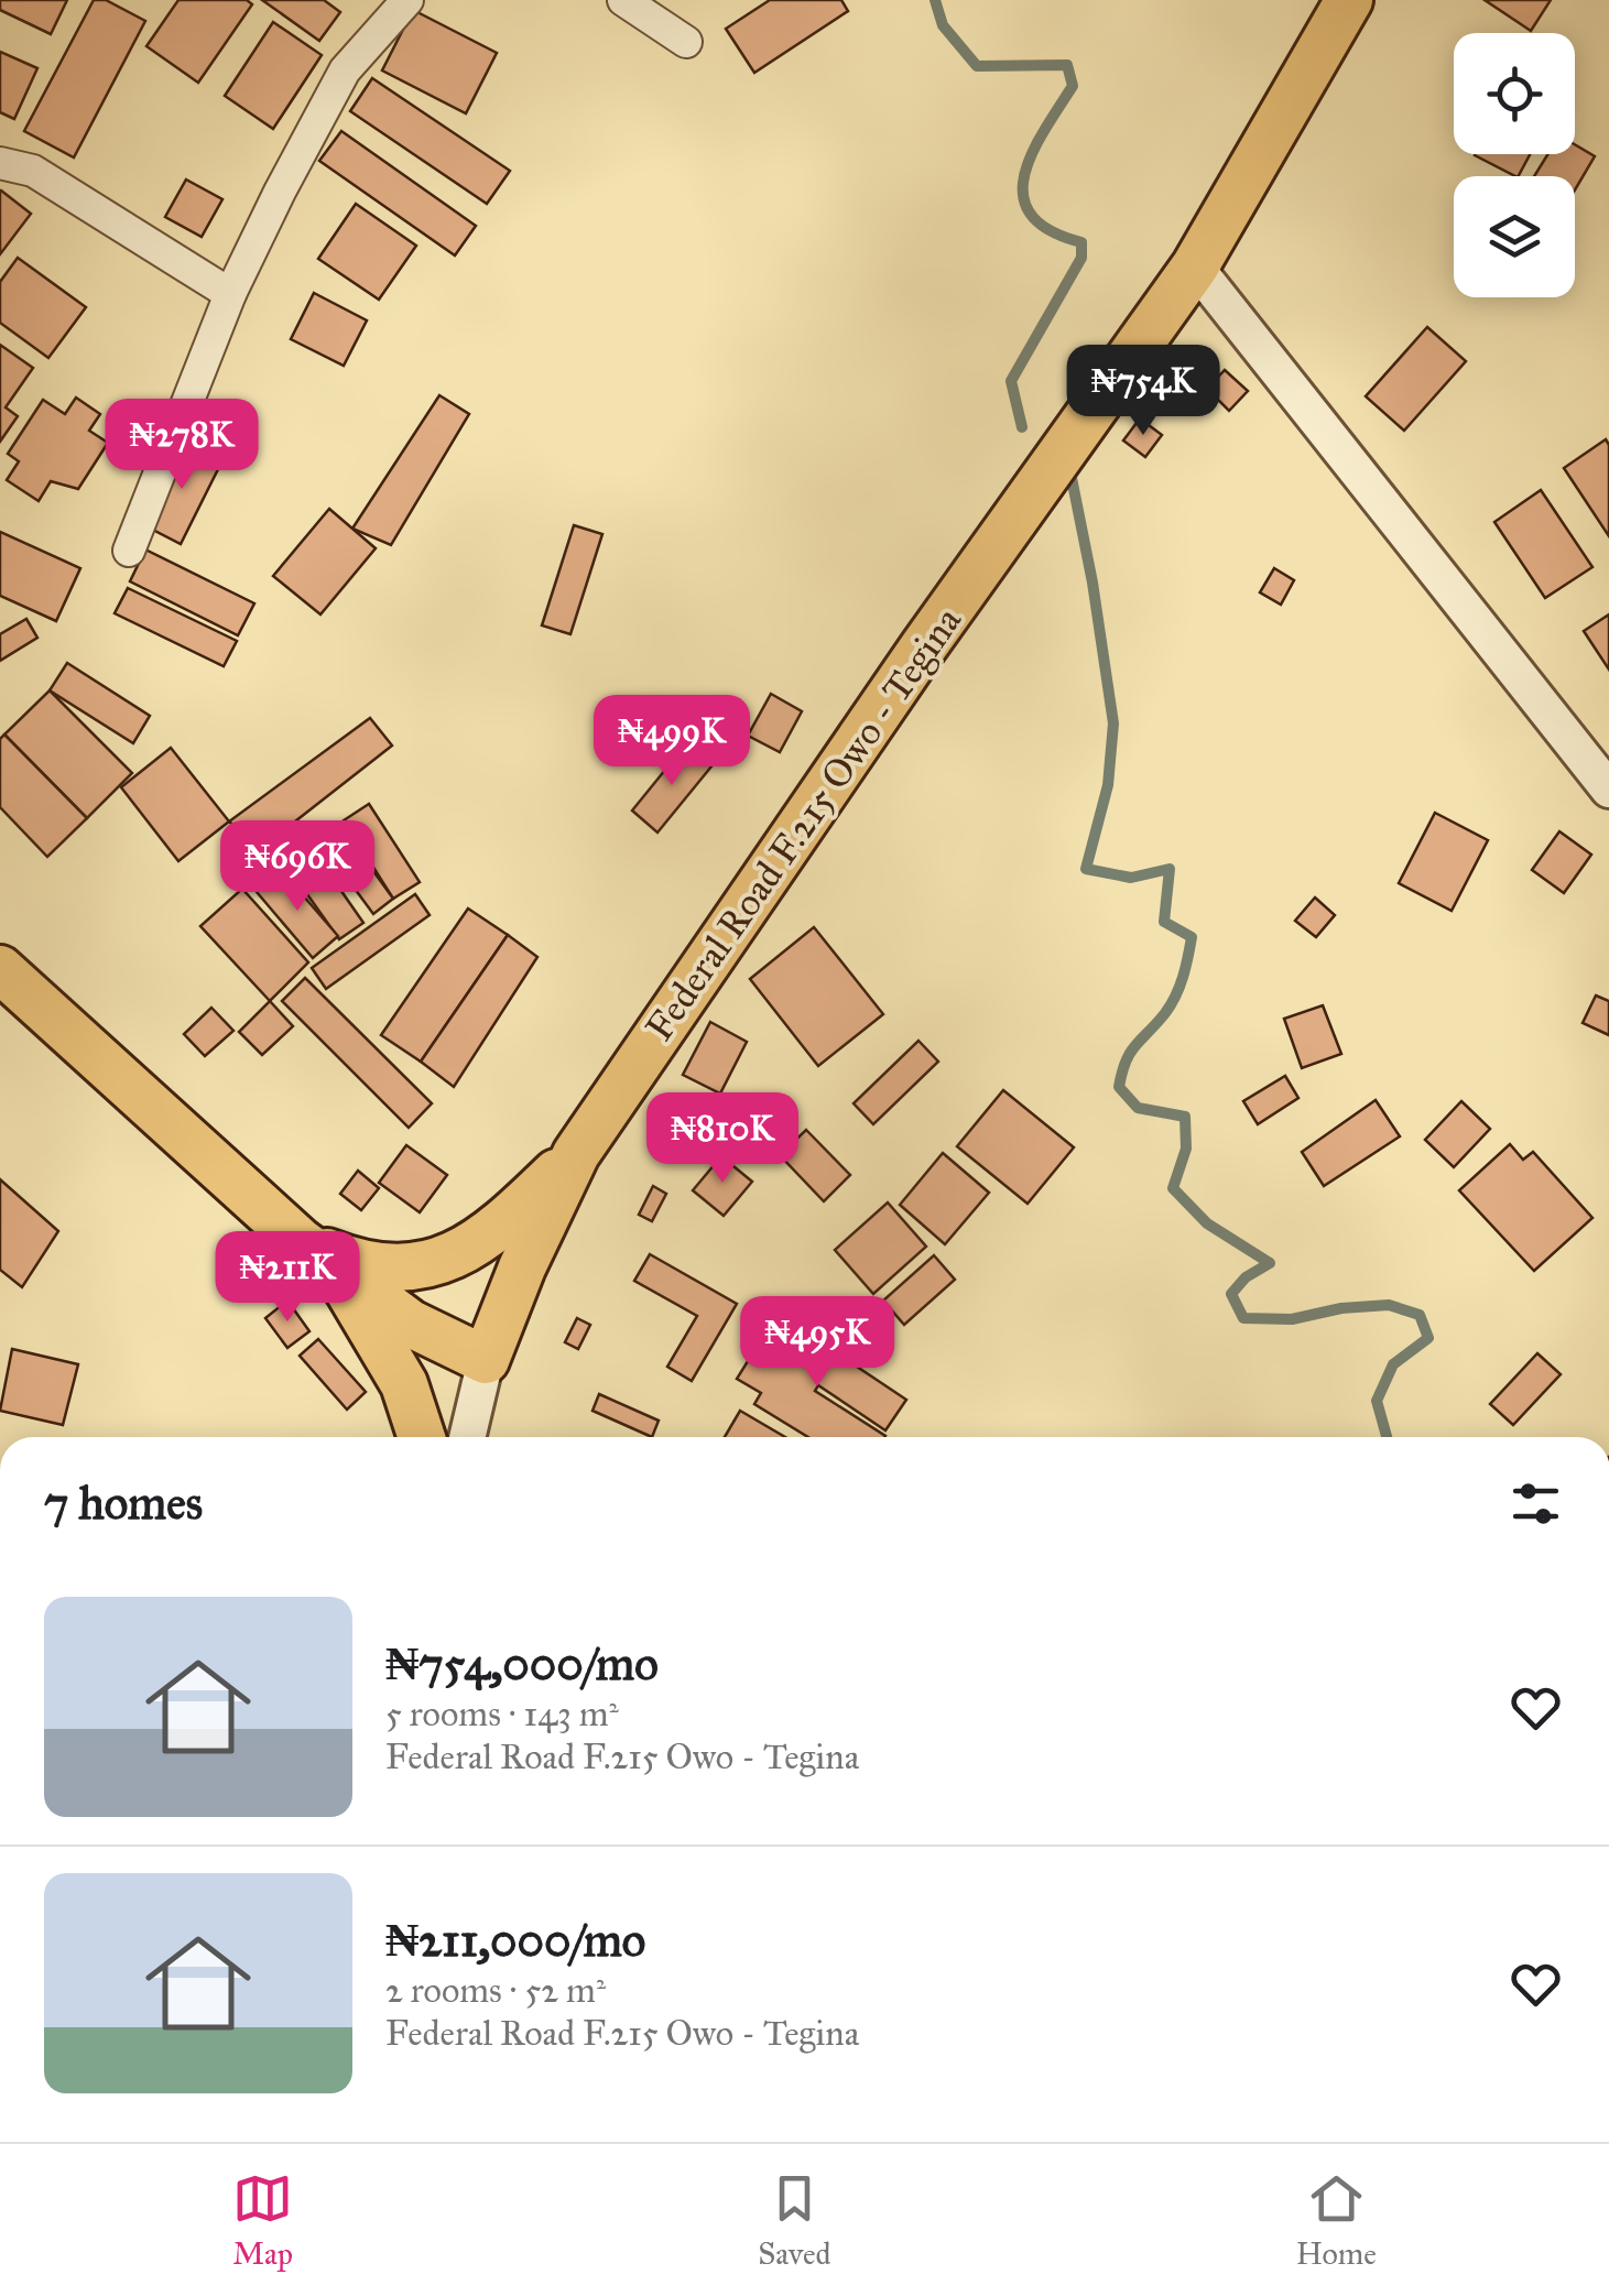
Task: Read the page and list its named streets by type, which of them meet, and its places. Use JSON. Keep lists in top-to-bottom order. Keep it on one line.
{"streets":{"main road":["Federal Road F.215 Owo - Tegina"]},"page":{"price":["₦754K","₦278K","₦499K","₦696K","₦810K","₦211K","₦495K"],"heading":"7 homes","list":[{"name":"₦754,000/mo","note":"5 rooms · 143 m² · Federal Road F.215 Owo - Tegina"},{"name":"₦211,000/mo","note":"2 rooms · 52 m² · Federal Road F.215 Owo - Tegina"}],"tabs":["Map","Saved","Home"]}}
